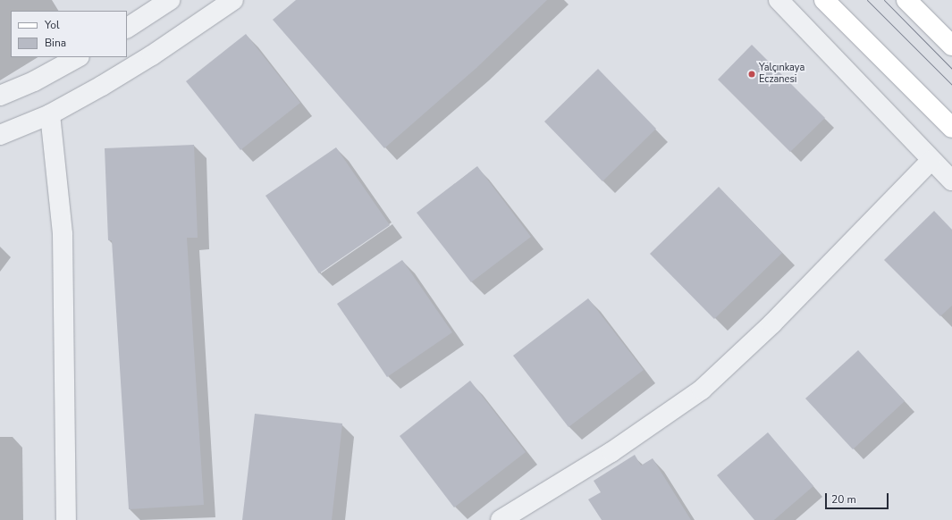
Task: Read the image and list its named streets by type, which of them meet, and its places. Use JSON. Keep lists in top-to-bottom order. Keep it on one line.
{"places":["Yalçınkaya Eczanesi"],"legend":["Yol","Bina"],"scale_bar":"20 m"}
